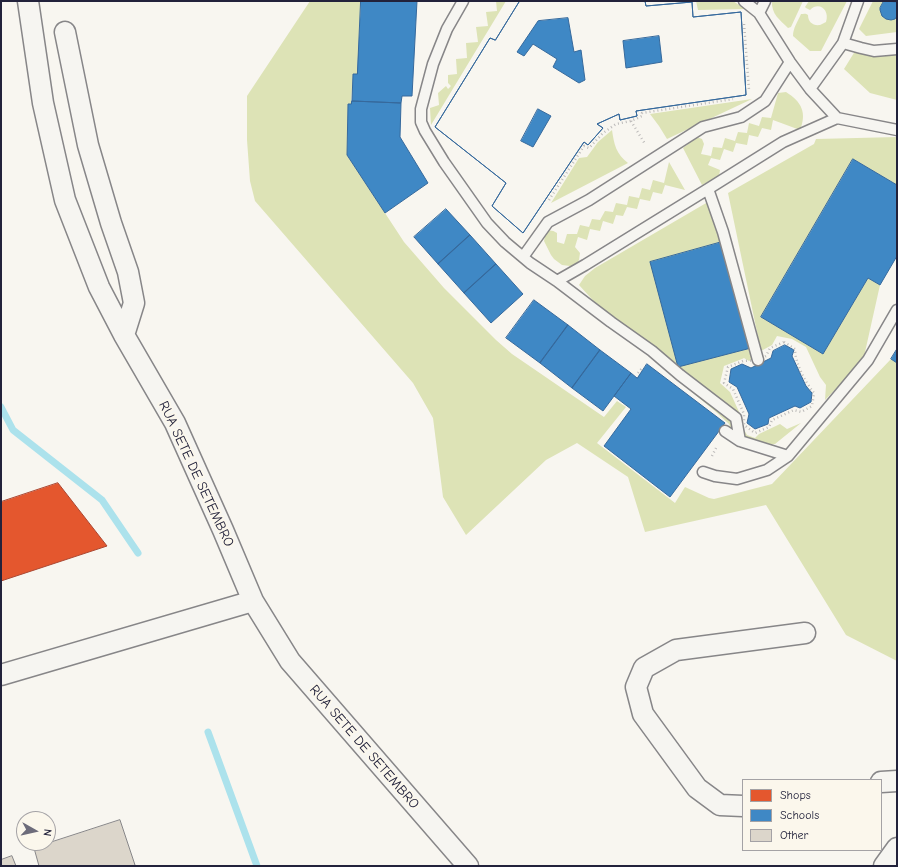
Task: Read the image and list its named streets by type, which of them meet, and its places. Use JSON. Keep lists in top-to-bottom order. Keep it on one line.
{"streets":{"street":["RUA SETE DE SETEMBRO"]},"legend":["Shops","Schools","Other"],"north":"right"}
